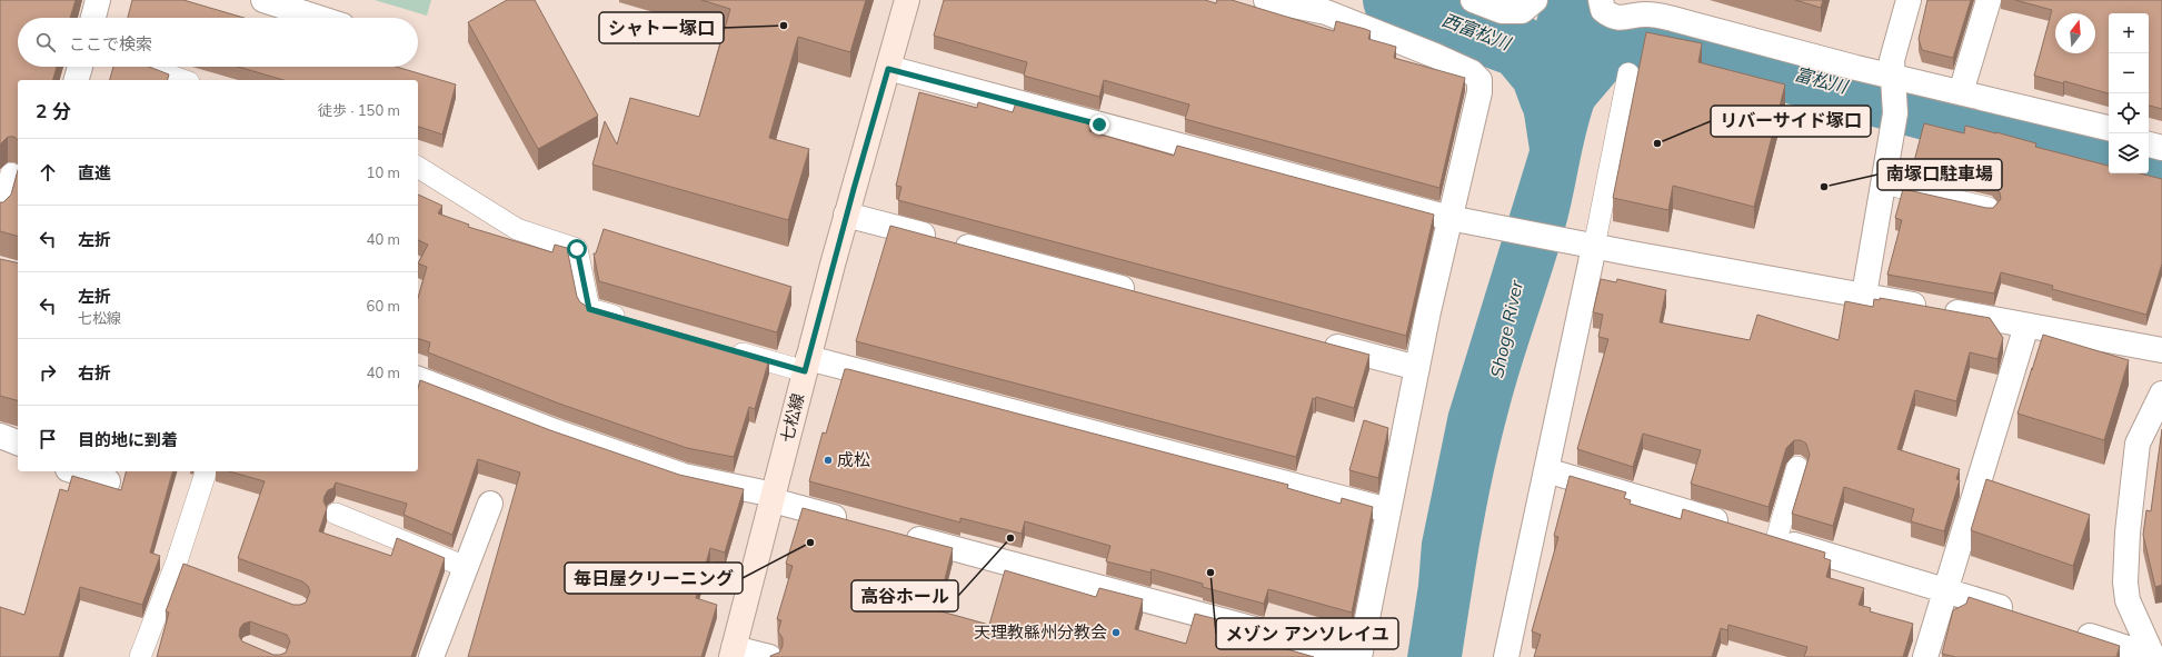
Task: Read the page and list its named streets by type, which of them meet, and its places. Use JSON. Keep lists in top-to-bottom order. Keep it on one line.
{"streets":{"street":["七松線"]},"water":["西富松川","富松川","Shoge River"],"places":["シャトー塚口","リバーサイド塚口","南塚口駐車場","成松","高谷ホール","毎日屋クリーニング","メゾン アンソレイユ","天理教緜州分教会"],"north":"top","page":{"map_buttons":["+","−"],"search":"ここで検索","heading":["2 分","徒歩 · 150 m"],"list":[["直進","10 m"],["左折","40 m"],["左折","七松線","60 m"],["右折","40 m"],"目的地に到着"]}}
